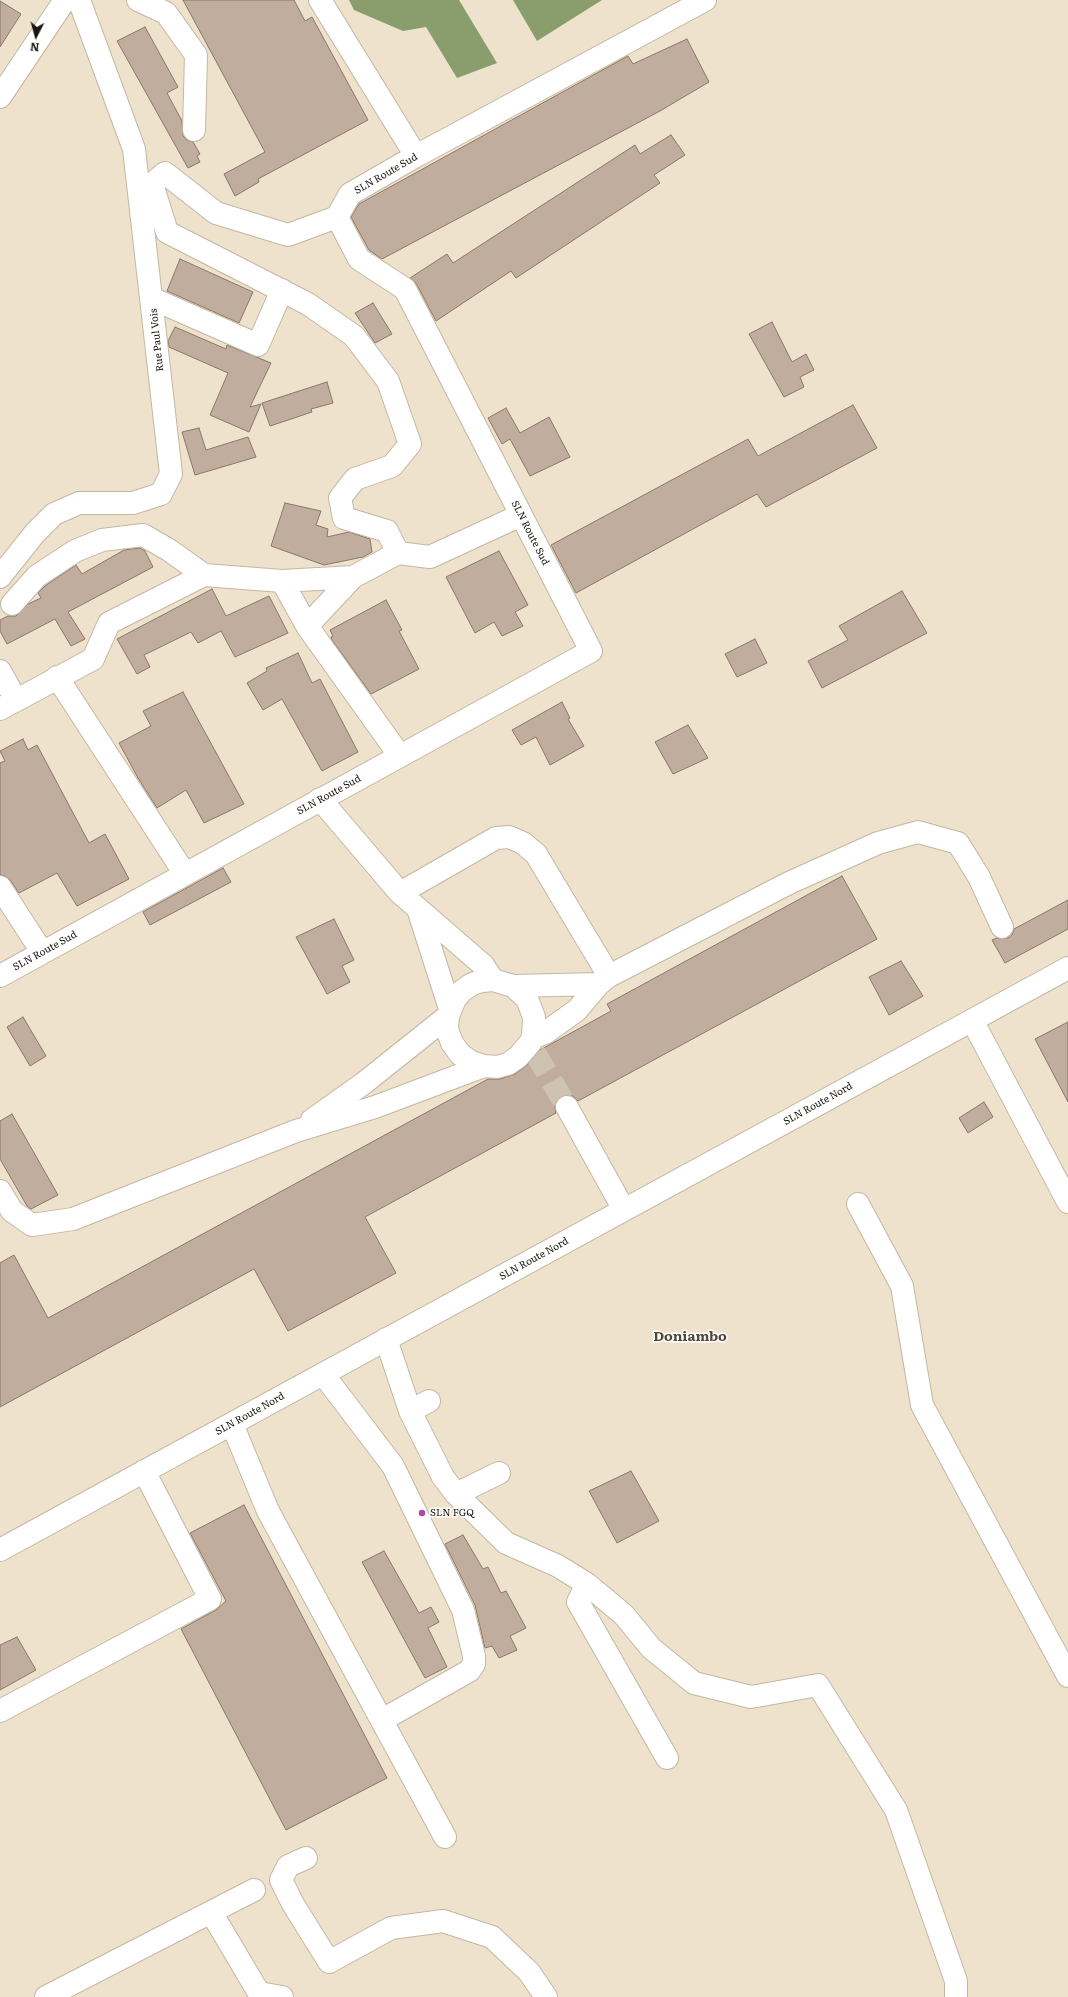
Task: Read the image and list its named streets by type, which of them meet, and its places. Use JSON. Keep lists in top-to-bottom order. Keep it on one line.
{"streets":{"street":["SLN Route Sud","Rue Paul Vois","SLN Route Nord"]},"districts":["Doniambo"],"places":["SLN FGQ"],"north":"bottom"}
